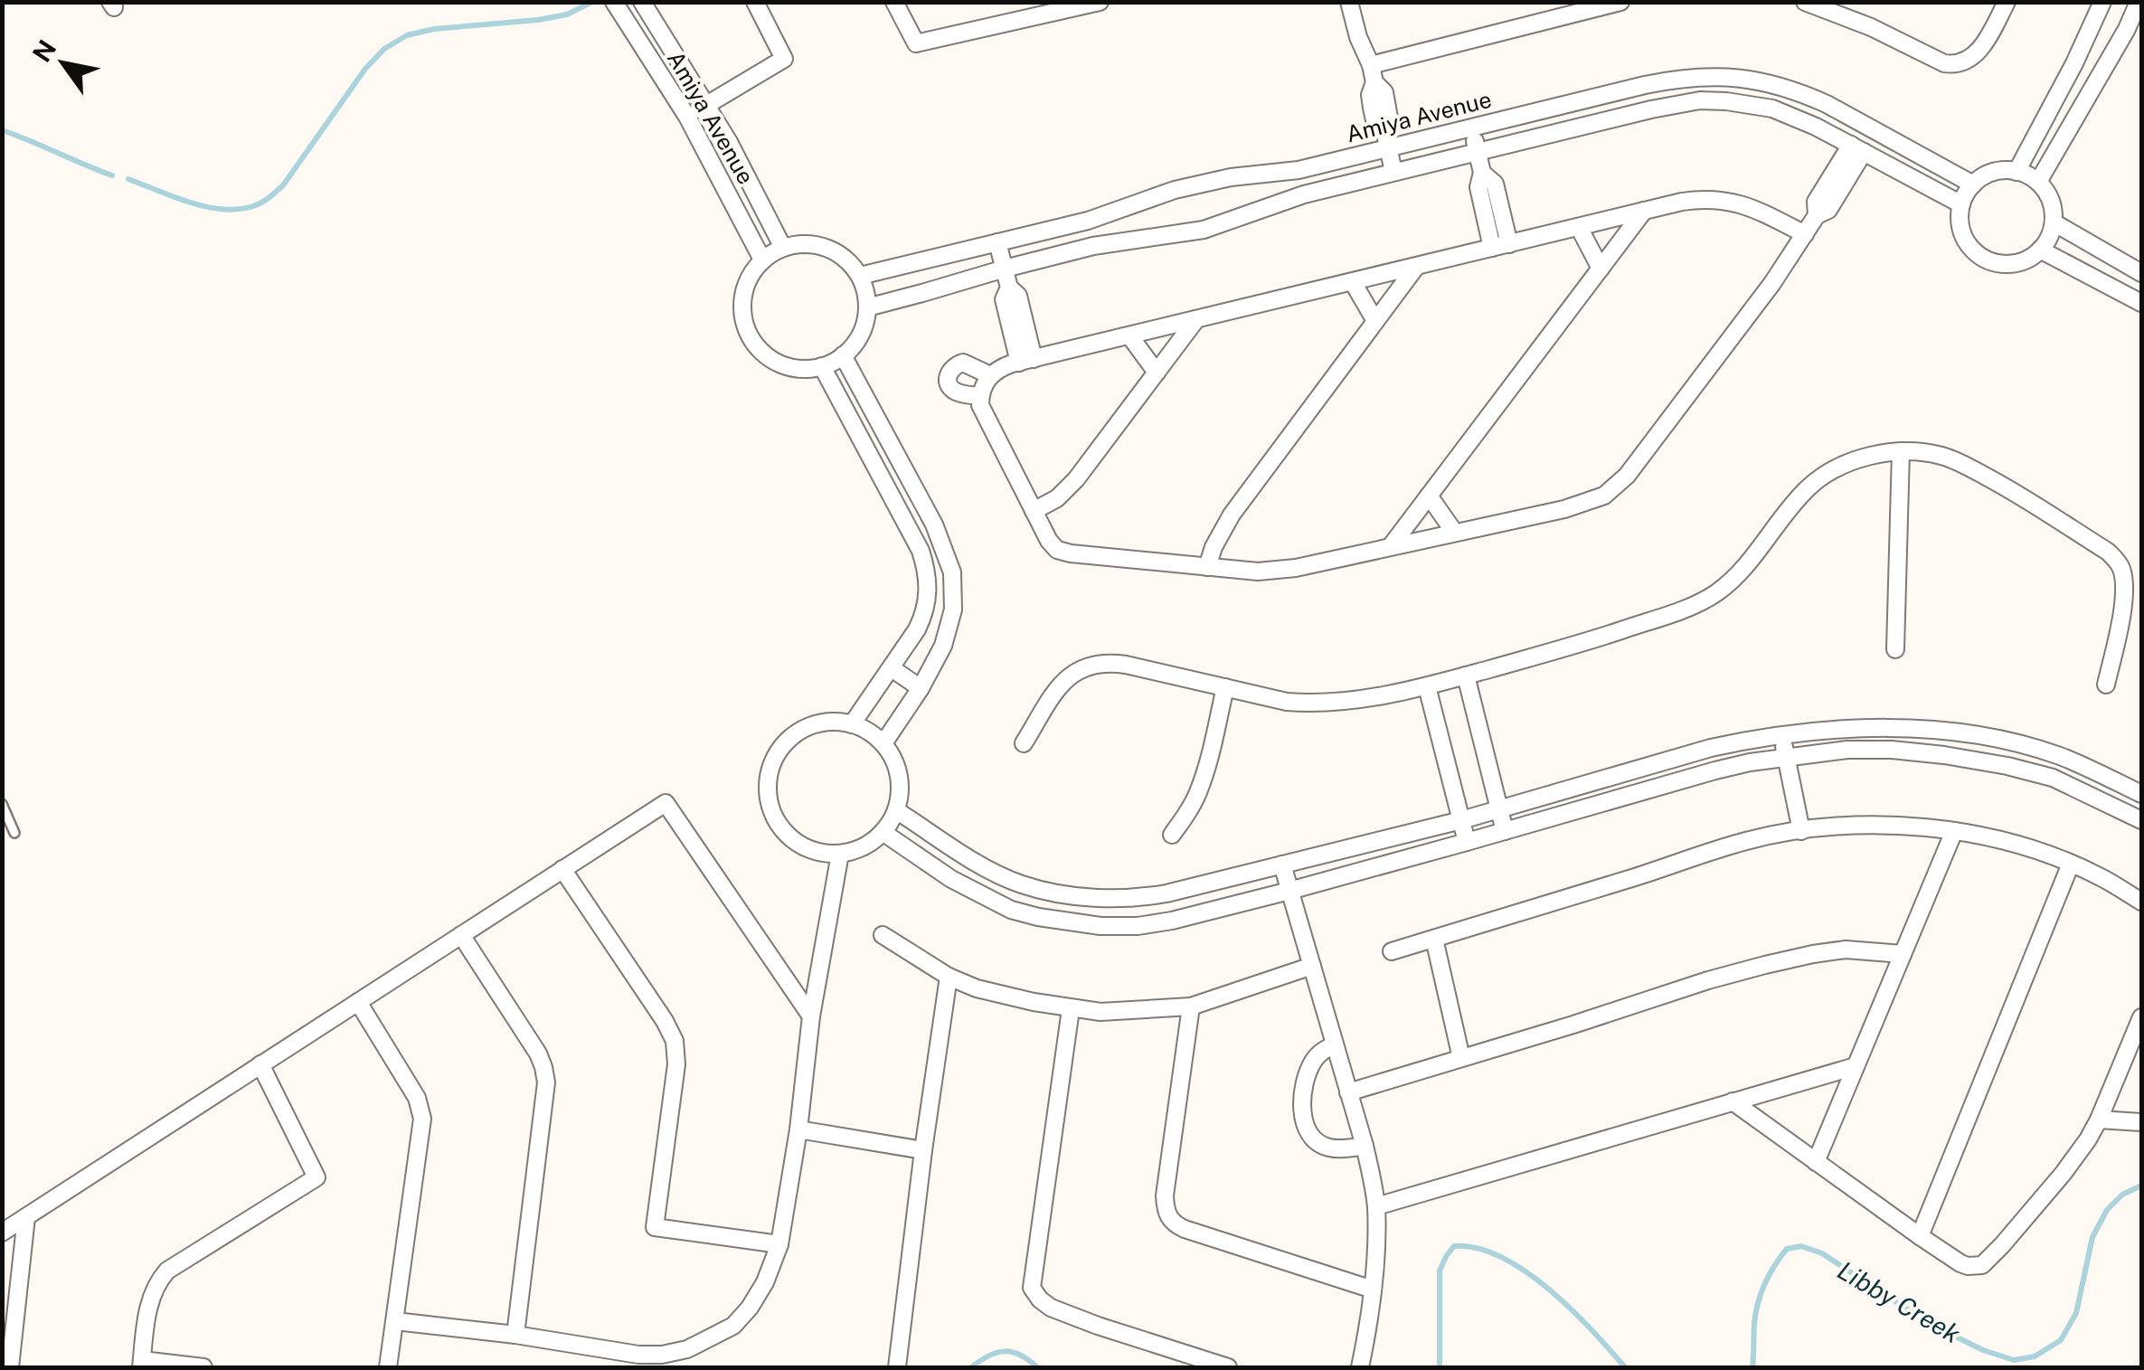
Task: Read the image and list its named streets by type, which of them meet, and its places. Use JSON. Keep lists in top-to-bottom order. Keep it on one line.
{"streets":{"street":["Amiya Avenue"]},"water":["Libby Creek"],"north":"top left"}
